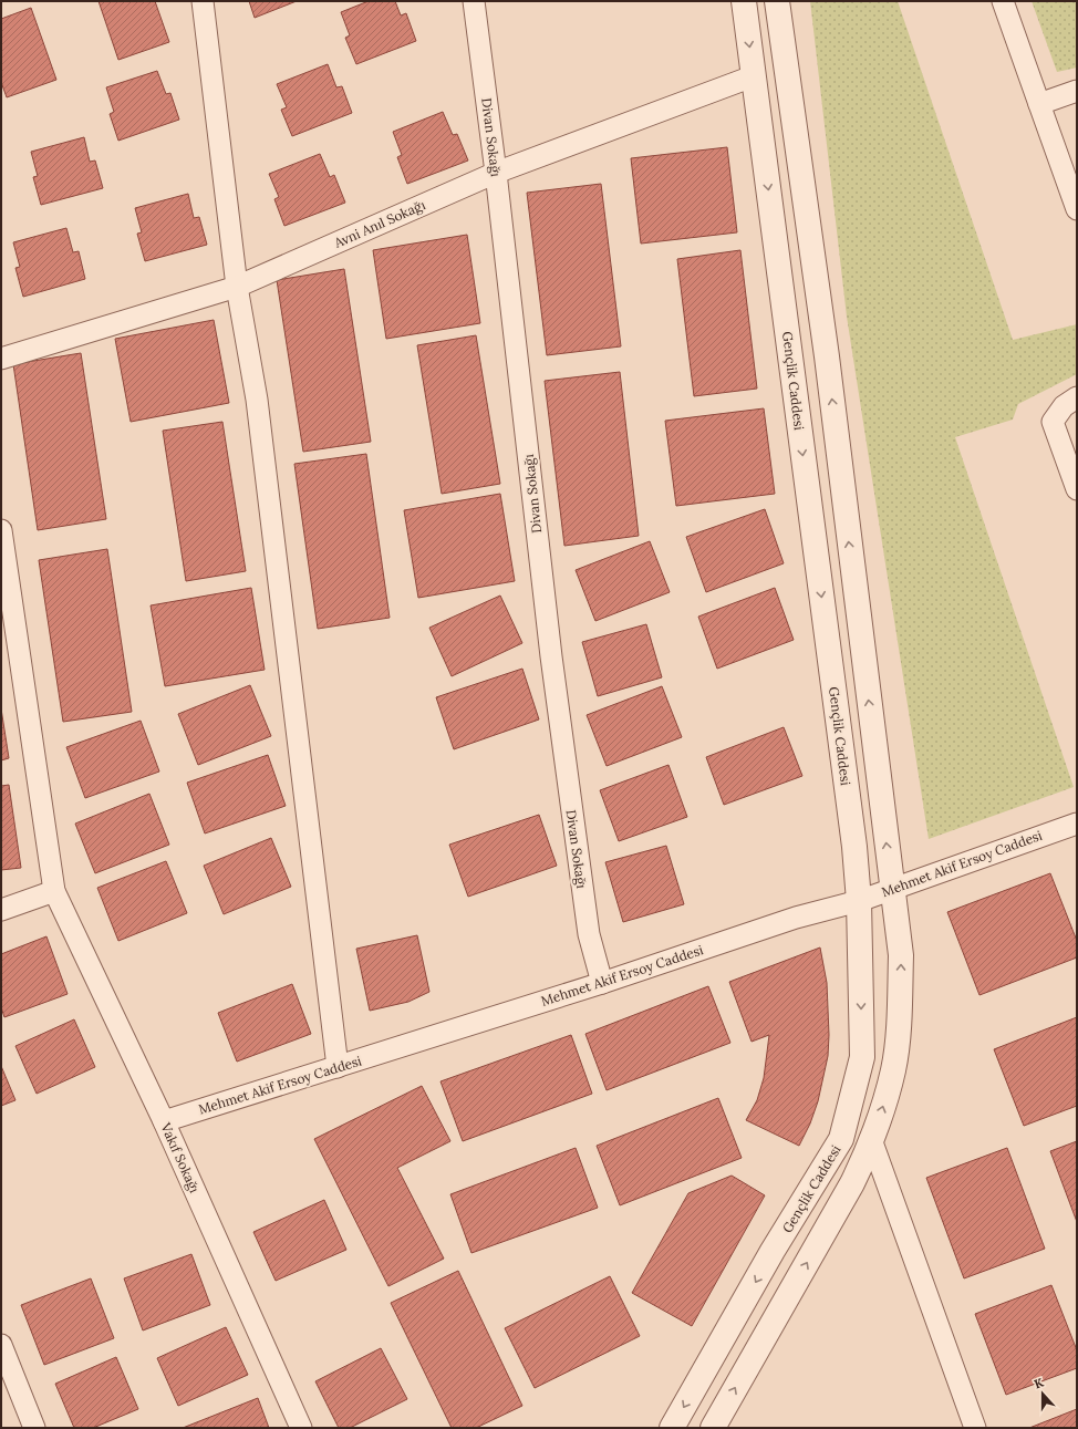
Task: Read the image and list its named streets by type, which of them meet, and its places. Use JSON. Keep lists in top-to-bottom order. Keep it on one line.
{"streets":{"street":["Divan Sokağı","Avni Anıl Sokağı","Gençlik Caddesi","Mehmet Akif Ersoy Caddesi","Vakıf Sokağı"]},"crossings":[["Divan Sokağı","Avni Anıl Sokağı"],["Divan Sokağı","Mehmet Akif Ersoy Caddesi"],["Avni Anıl Sokağı","Gençlik Caddesi"],["Gençlik Caddesi","Mehmet Akif Ersoy Caddesi"],["Mehmet Akif Ersoy Caddesi","Vakıf Sokağı"]],"north":"top"}
